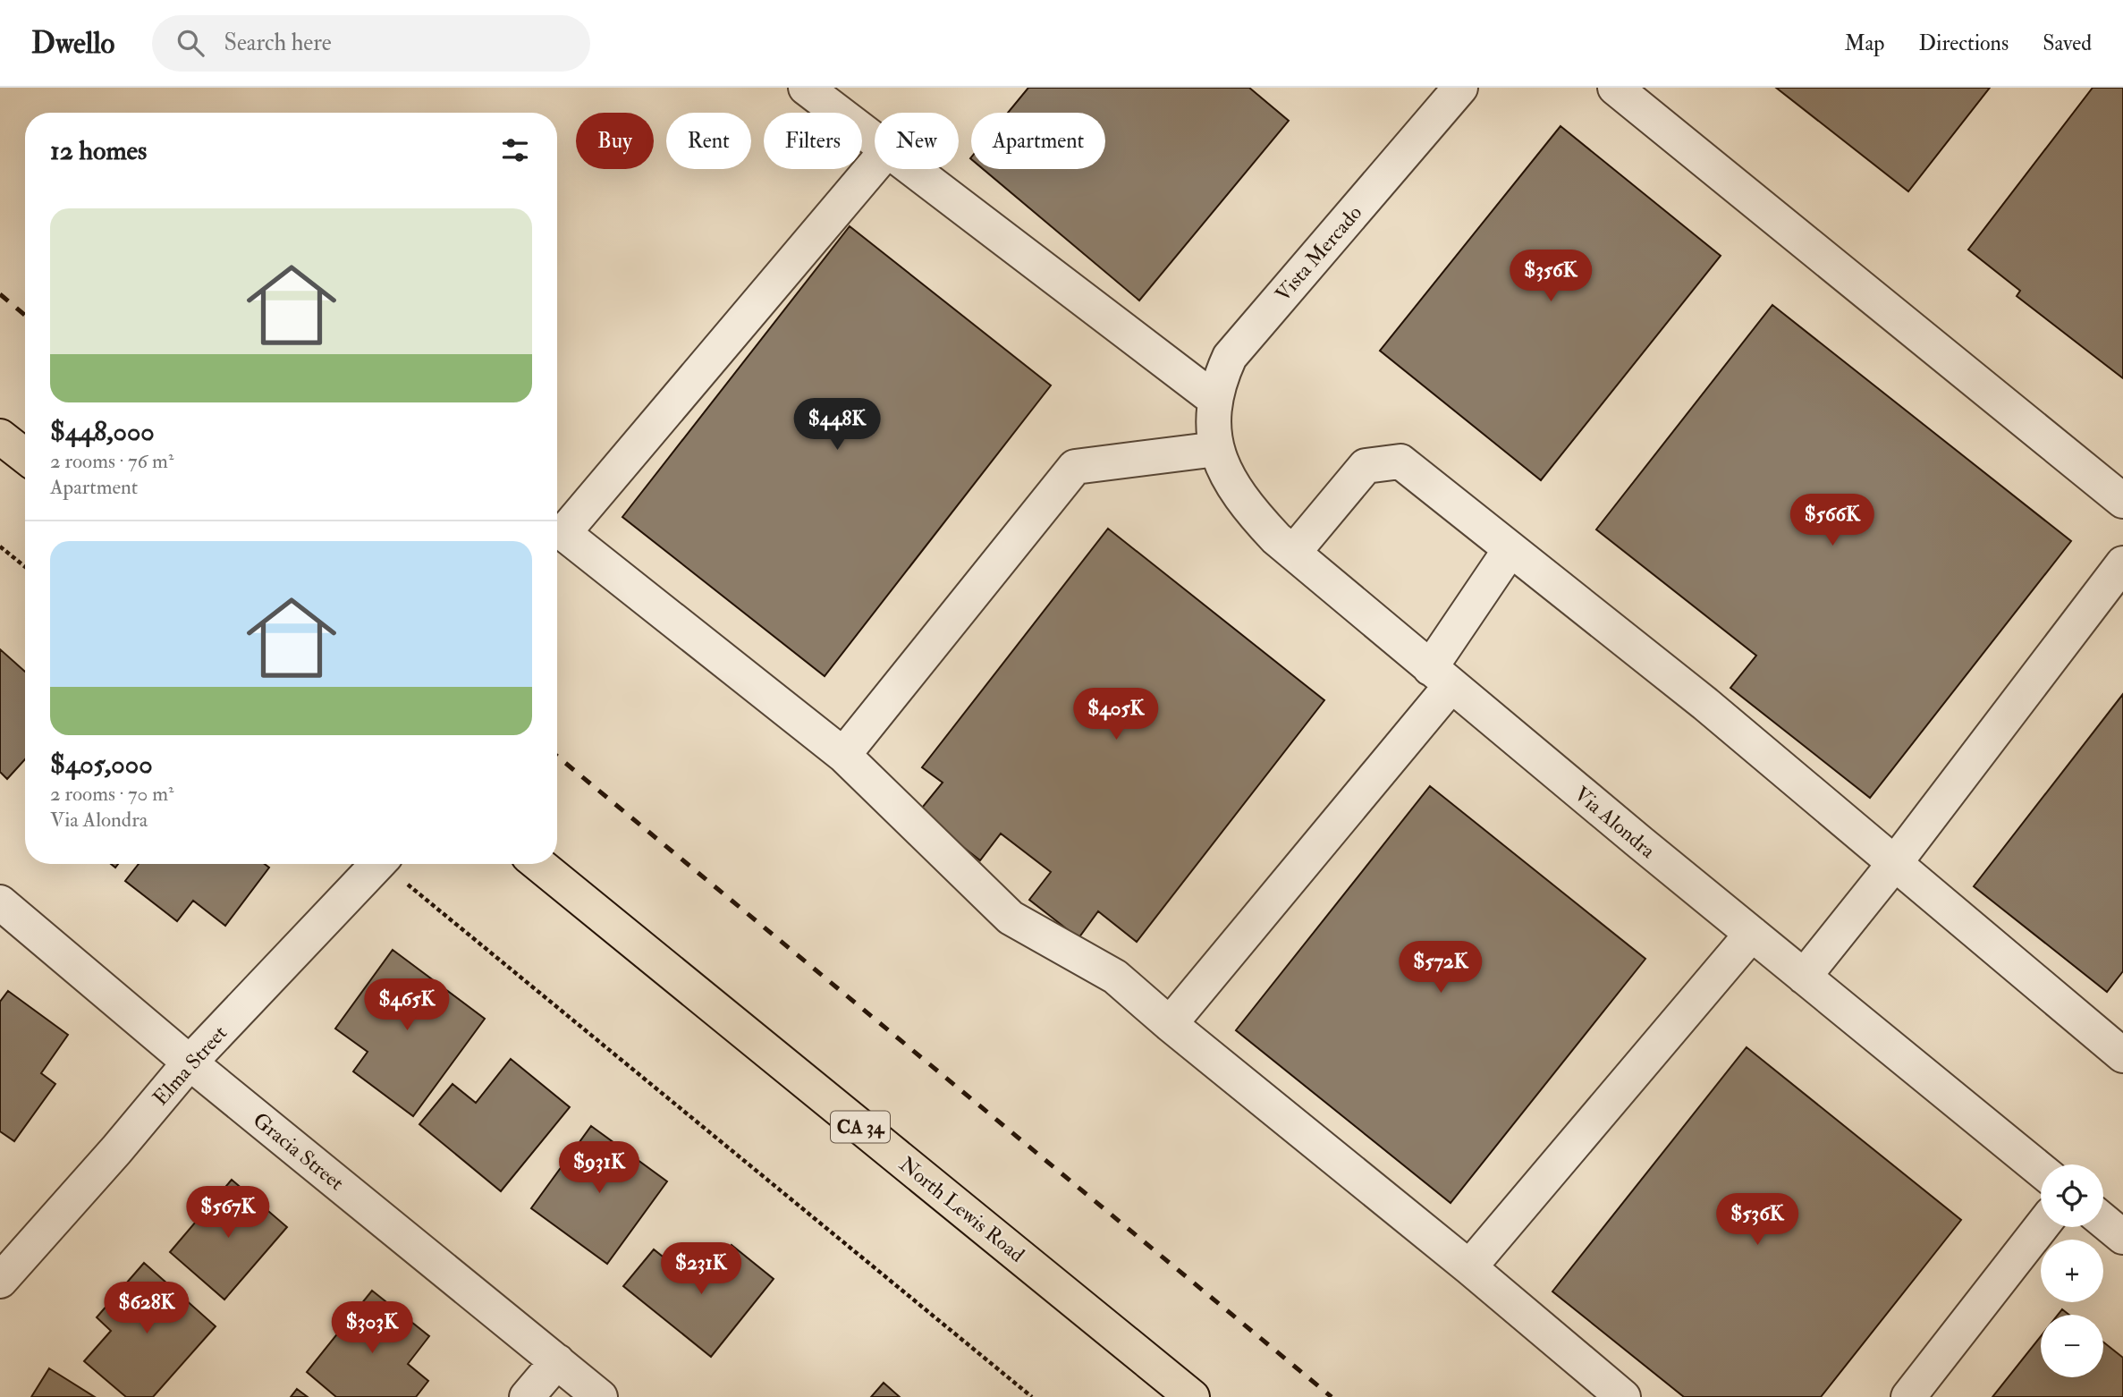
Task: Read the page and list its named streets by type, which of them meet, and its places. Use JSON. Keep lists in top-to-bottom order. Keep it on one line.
{"streets":{"main road":["CA 34","North Lewis Road"],"street":["Vista Mercado","Via Alondra","Elma Street","Gracia Street"]},"crossings":[["Vista Mercado","Via Alondra"],["Elma Street","Gracia Street"]],"page":{"header":"Dwello","search":"Search here","nav":["Map","Directions","Saved"],"chip":["Buy","Rent","Filters","New","Apartment"],"heading":"12 homes","list":[{"name":"$448,000","note":"2 rooms · 76 m² · Apartment"},{"name":"$405,000","note":"2 rooms · 70 m² · Via Alondra"}],"price":["$356K","$448K","$566K","$405K","$572K","$465K","$931K","$567K","$536K","$231K","$628K","$303K"],"map_buttons":["+","−"]}}
